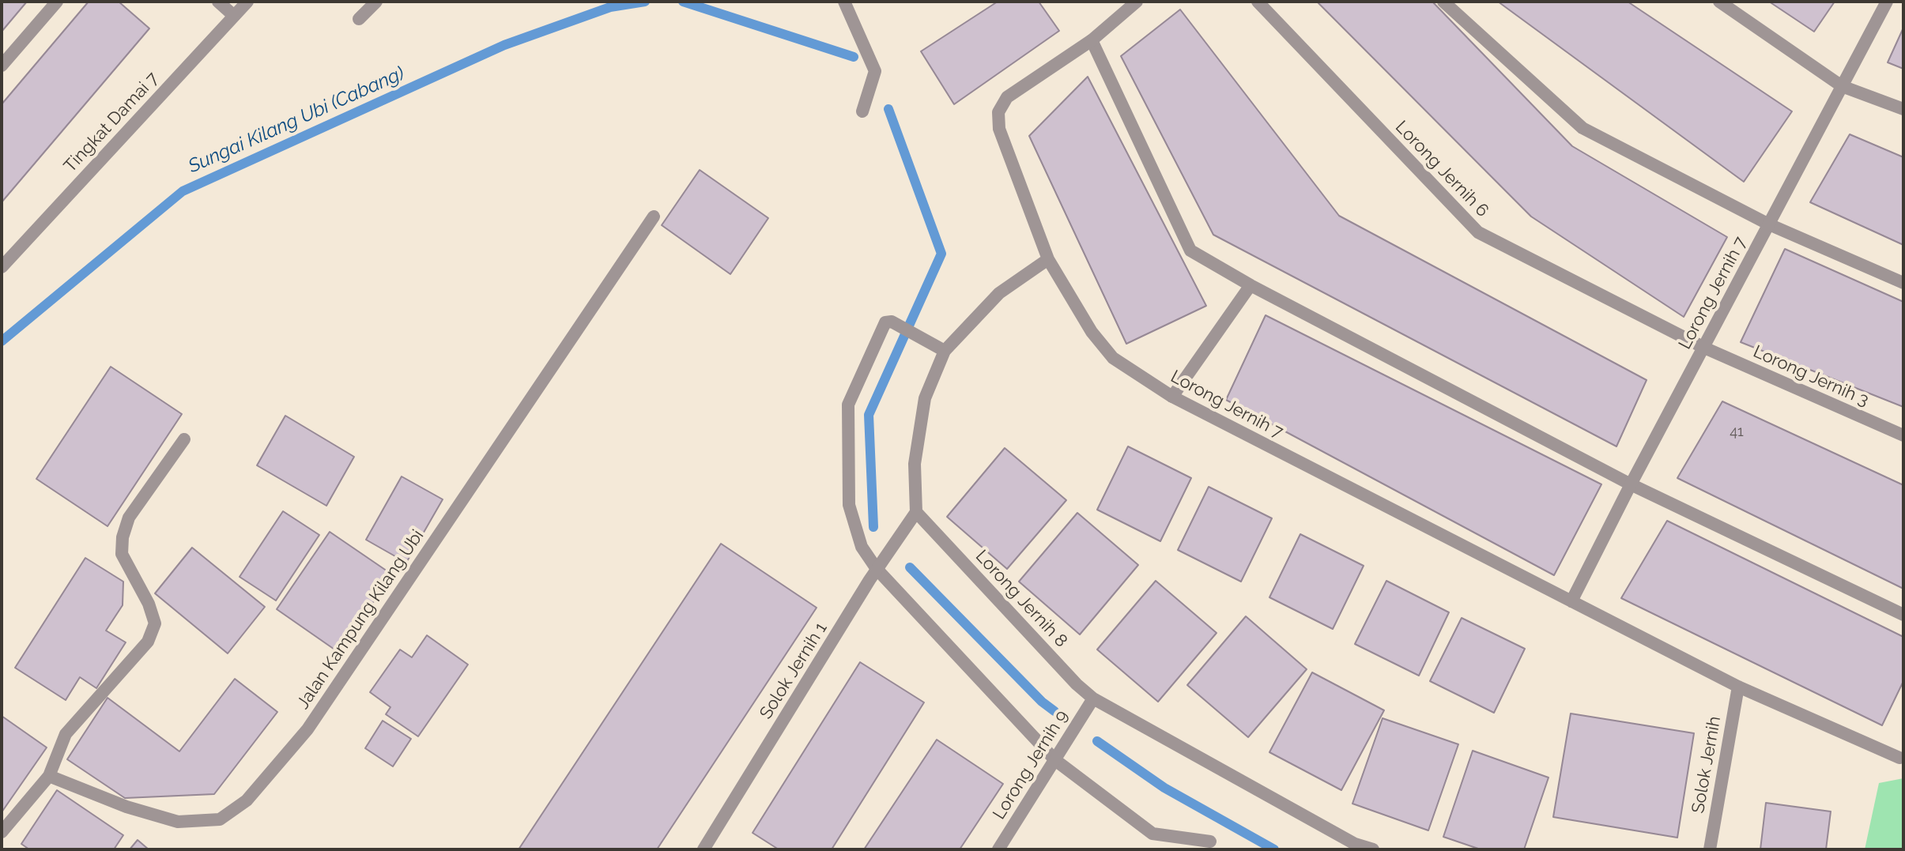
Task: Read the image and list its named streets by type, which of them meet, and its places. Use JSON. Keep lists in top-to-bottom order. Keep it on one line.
{"streets":{"street":["Tingkat Damai 7","Lorong Jernih 6","Lorong Jernih 7","Lorong Jernih 3","Lorong Jernih 8","Jalan Kampung Kilang Ubi","Solok Jernih 1","Lorong Jernih 9","Solok Jernih"]},"crossings":[["Lorong Jernih 6","Lorong Jernih 7"],["Lorong Jernih 6","Lorong Jernih 3"],["Lorong Jernih 7","Lorong Jernih 3"],["Lorong Jernih 7","Solok Jernih"],["Lorong Jernih 8","Solok Jernih 1"],["Lorong Jernih 8","Lorong Jernih 9"]],"water":["Sungai Kilang Ubi (Cabang)"],"house_numbers":["41"]}
